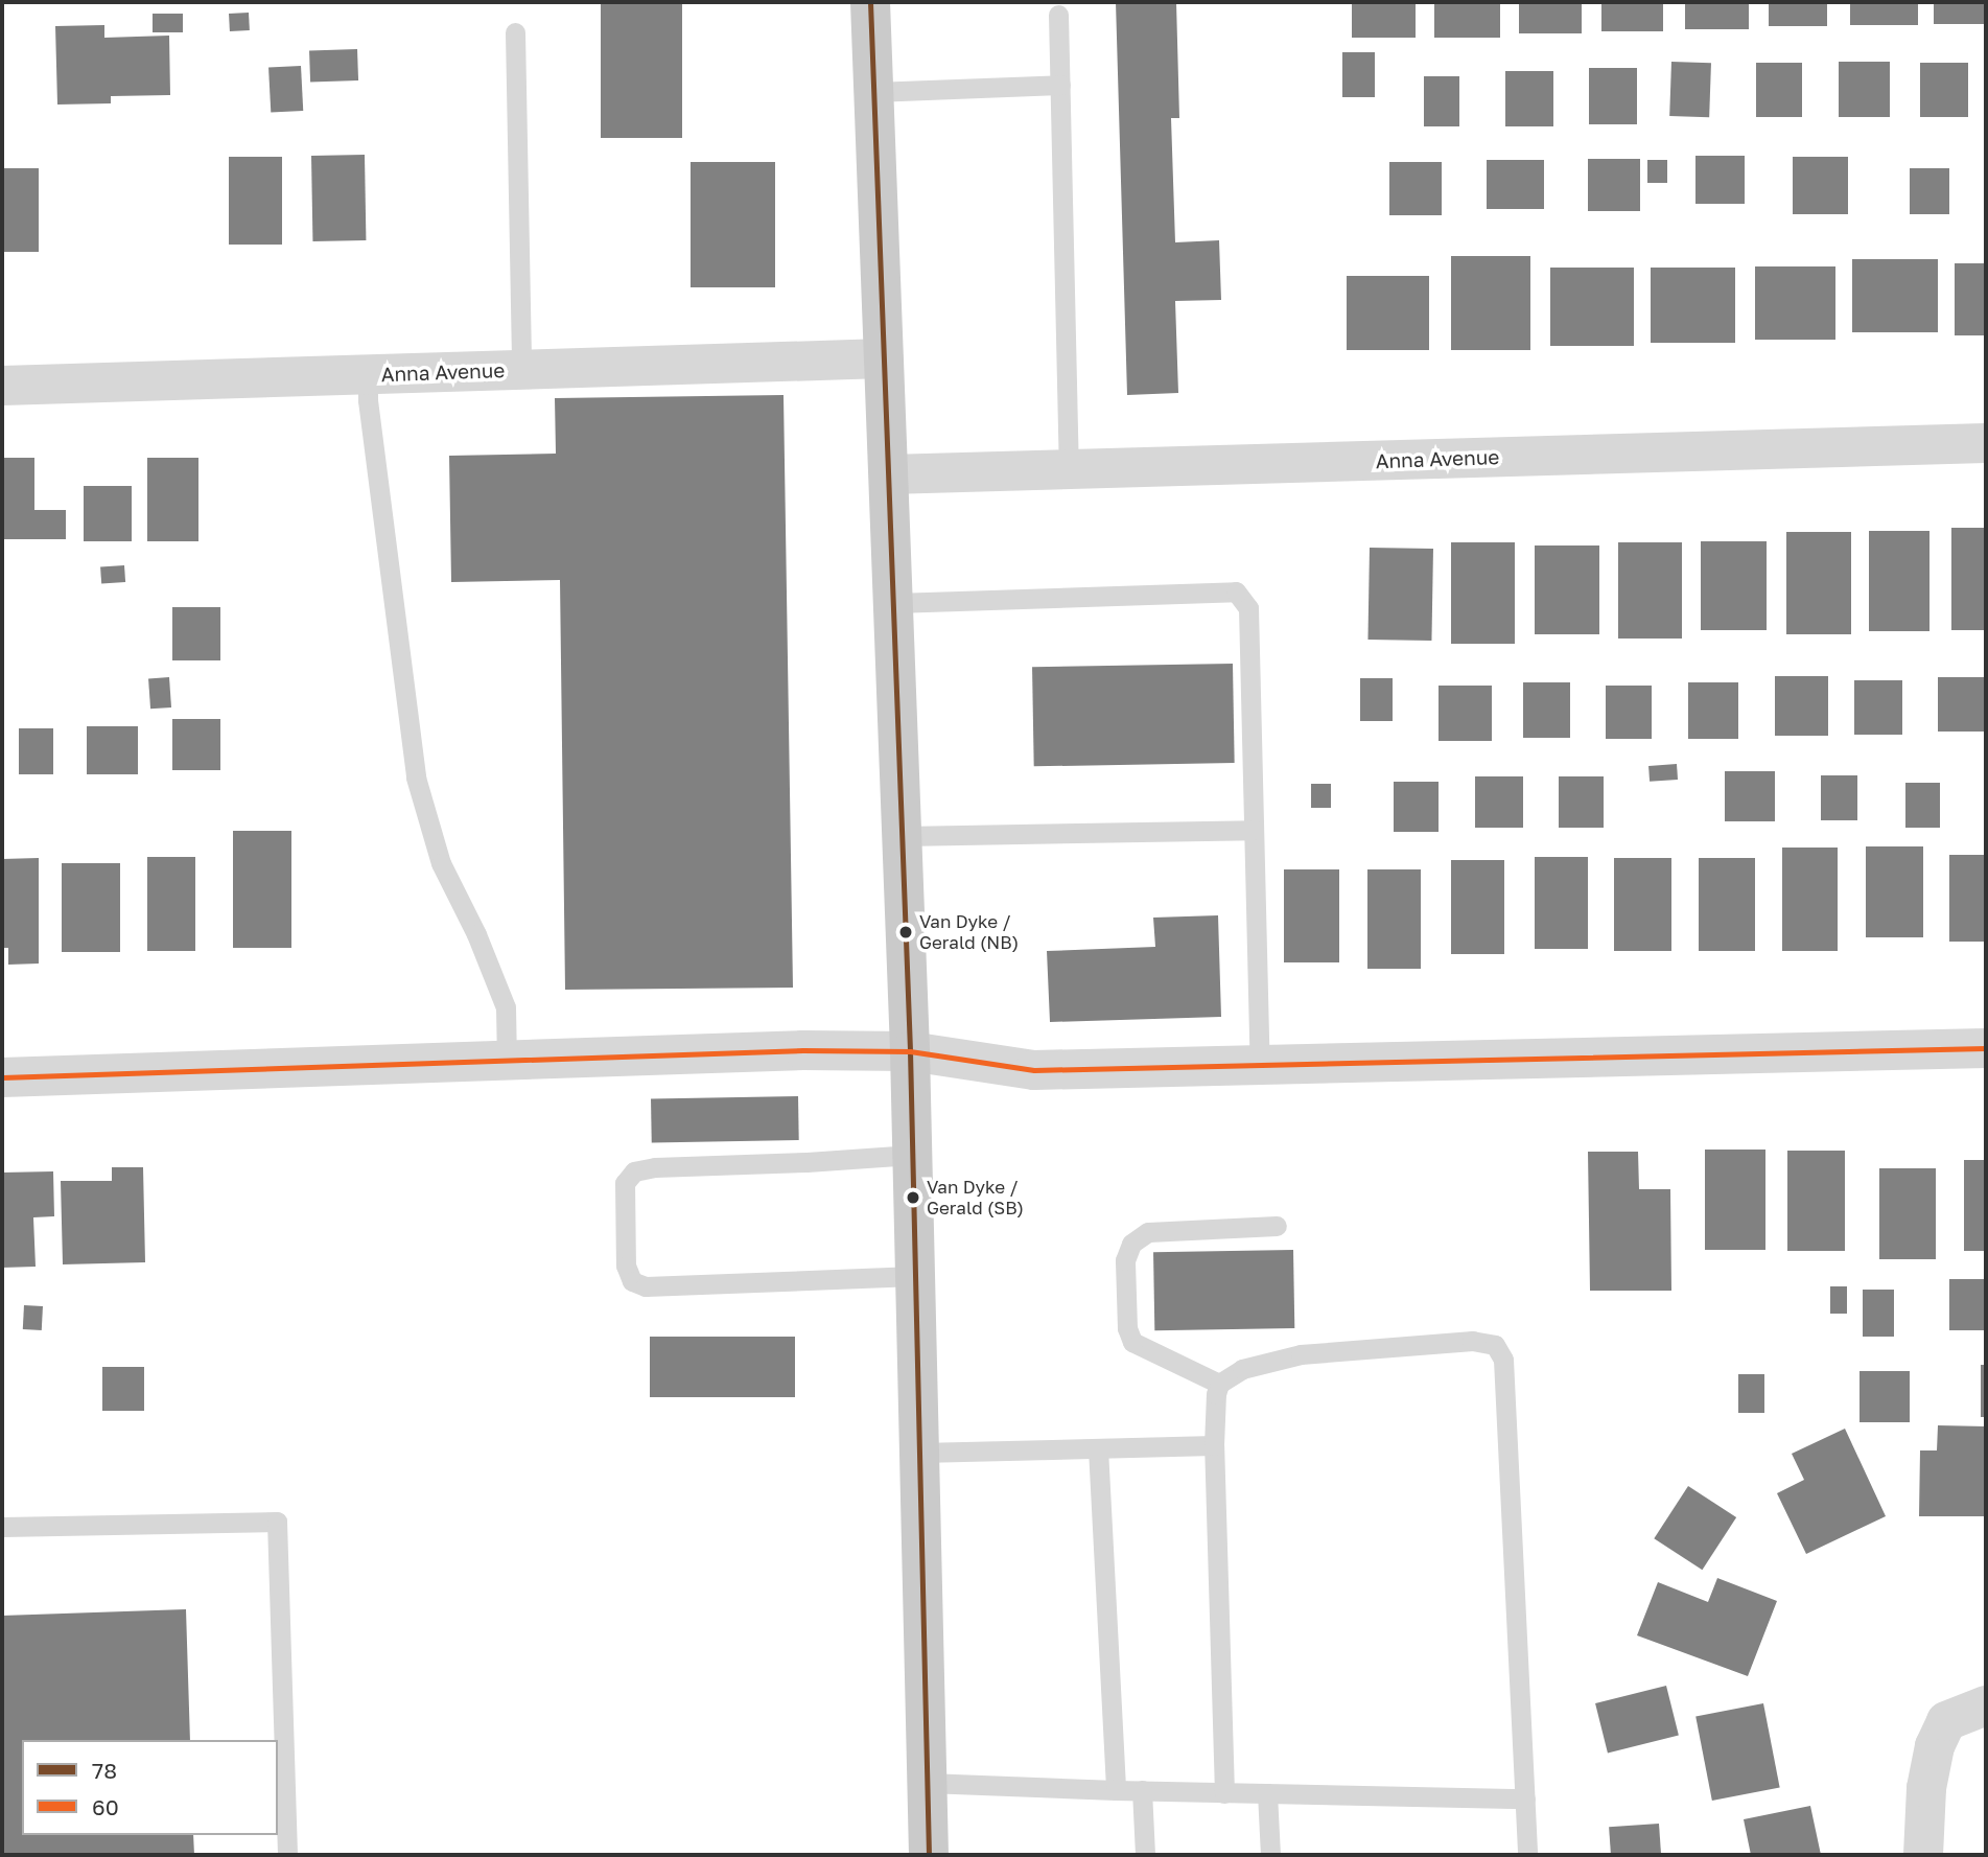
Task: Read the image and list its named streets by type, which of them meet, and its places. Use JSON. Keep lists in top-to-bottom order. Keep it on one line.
{"streets":{"street":["Anna Avenue"]},"places":["Van Dyke / Gerald (NB)","Van Dyke / Gerald (SB)"],"lines":["transit line 78","transit line 60"],"legend":["78","60"]}
